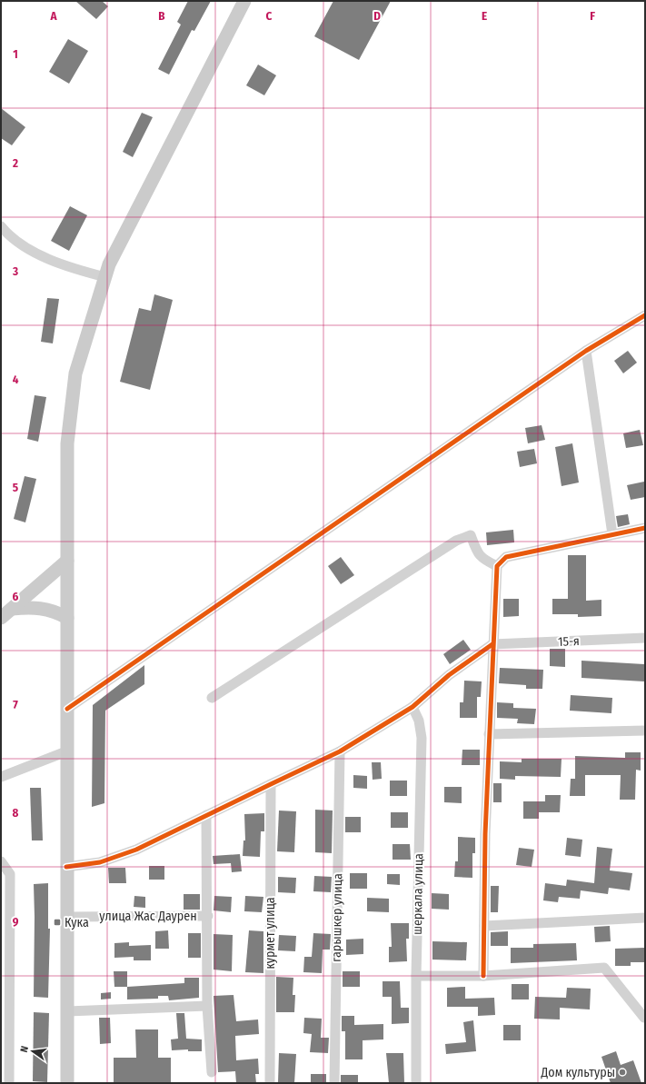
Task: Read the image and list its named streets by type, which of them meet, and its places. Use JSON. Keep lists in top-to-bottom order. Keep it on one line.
{"streets":{"street":["15-я","шеркала улица","улица Жас Даурен","гарышкер улица","курмет улица"]},"places":{"transit":["Кука"],"other":["Дом культуры"]},"north":"left","grid":{"columns":["A","B","C","D","E","F"],"rows":["1","2","3","4","5","6","7","8","9"]}}
